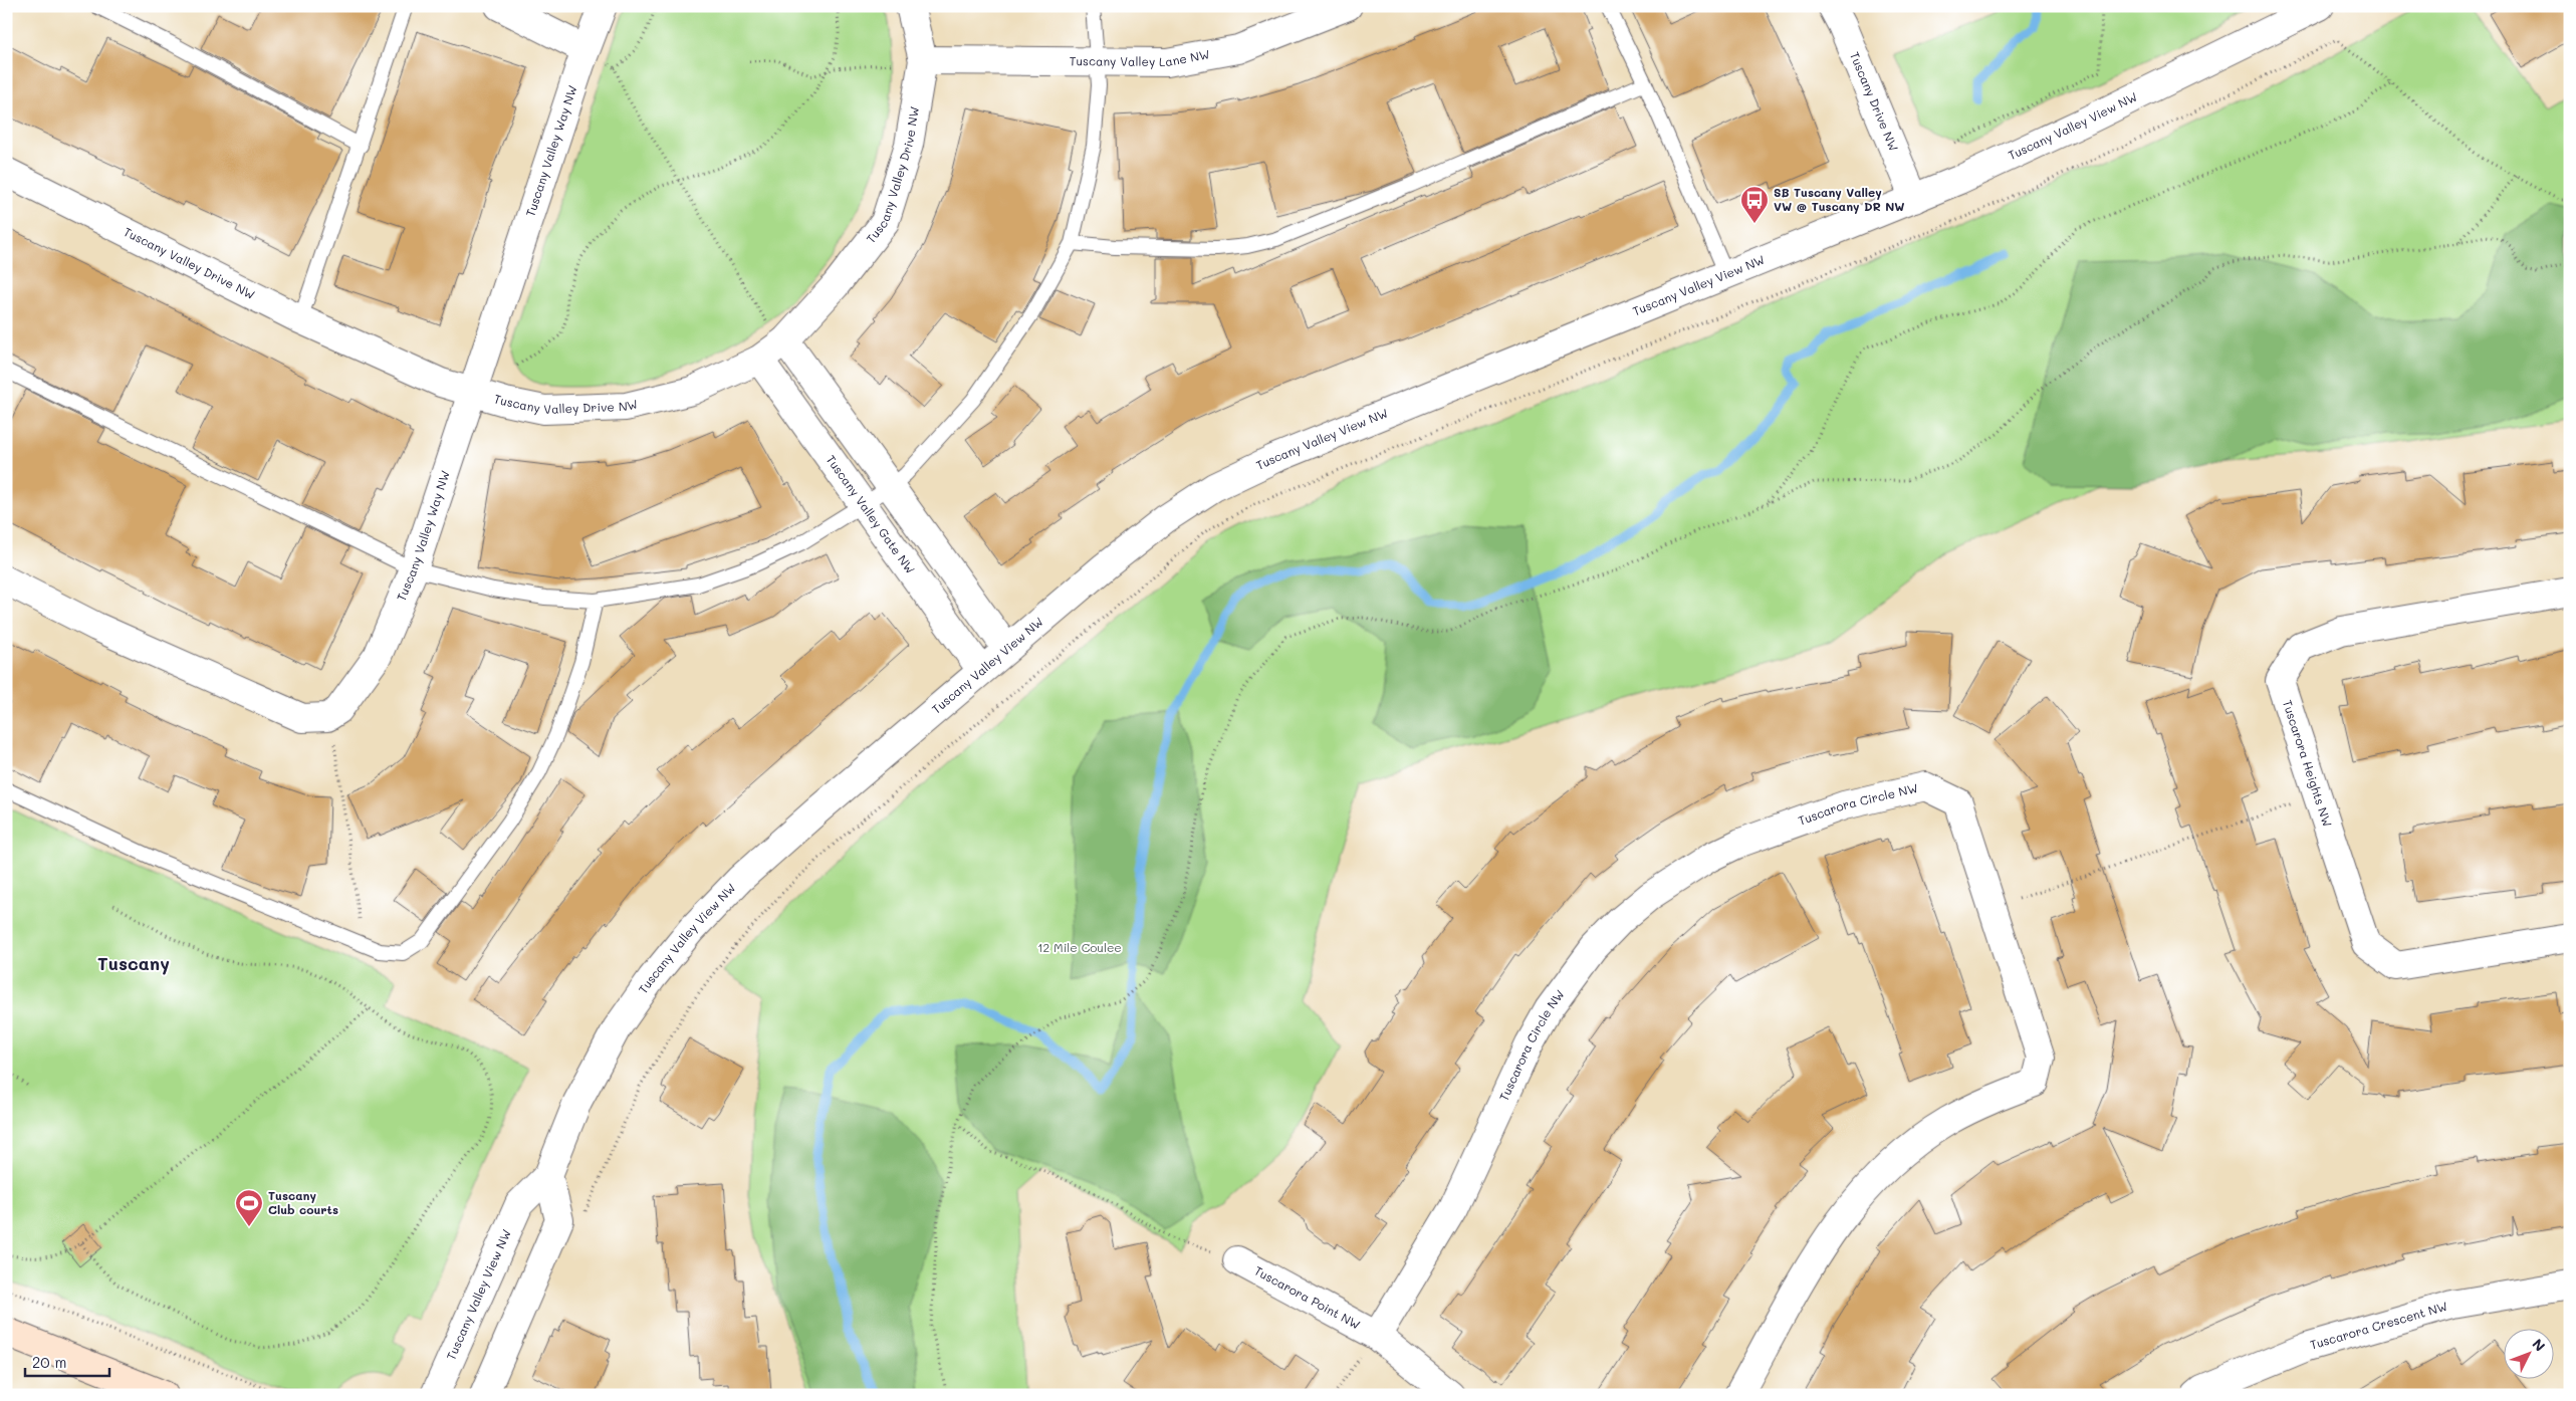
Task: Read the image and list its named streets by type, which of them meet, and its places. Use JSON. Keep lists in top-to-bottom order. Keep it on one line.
{"streets":{"street":["Tuscany Valley Lane NW","Tuscany Drive NW","Tuscany Valley View NW","Tuscany Valley Way NW","Tuscany Valley Drive NW","Tuscany Valley Gate NW","Tuscarora Heights NW","Tuscarora Circle NW","Tuscarora Point NW","Tuscarora Crescent NW"]},"crossings":[["Tuscany Valley Lane NW","Tuscany Valley Drive NW"],["Tuscany Drive NW","Tuscany Valley View NW"],["Tuscany Valley View NW","Tuscany Valley Gate NW"],["Tuscany Valley Way NW","Tuscany Valley Drive NW"],["Tuscany Valley Drive NW","Tuscany Valley Gate NW"],["Tuscarora Circle NW","Tuscarora Point NW"]],"districts":["Tuscany"],"parks":["12 Mile Coulee"],"places":{"bus stop":["SB Tuscany Valley VW @ Tuscany DR NW"],"sports":["Tuscany Club courts"]},"scale_bar":"20 m","north":"top right"}
